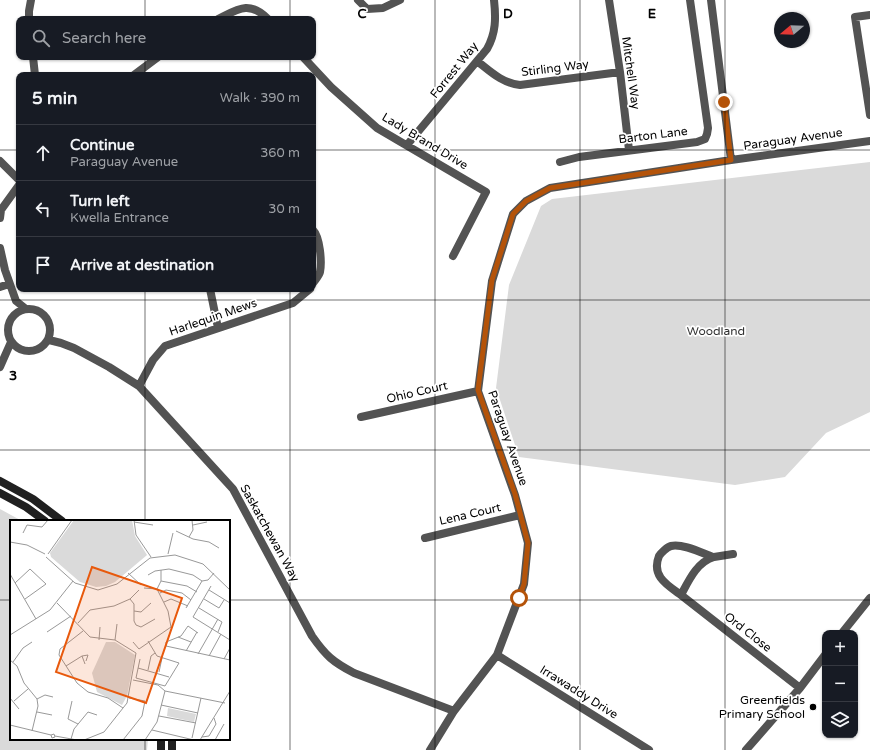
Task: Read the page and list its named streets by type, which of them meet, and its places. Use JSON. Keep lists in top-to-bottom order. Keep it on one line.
{"streets":{"street":["Stirling Way","Forrest Way","Mitchell Way","Barton Lane","Paraguay Avenue","Lady Brand Drive","Harlequin Mews","Ohio Court","Lena Court","Saskatchewan Way","Ord Close","Irrawaddy Drive"]},"crossings":[["Stirling Way","Forrest Way"],["Stirling Way","Mitchell Way"],["Forrest Way","Lady Brand Drive"],["Mitchell Way","Barton Lane"],["Paraguay Avenue","Ohio Court"],["Paraguay Avenue","Lena Court"],["Paraguay Avenue","Saskatchewan Way"],["Paraguay Avenue","Irrawaddy Drive"],["Harlequin Mews","Saskatchewan Way"]],"parks":["Woodland"],"places":["Greenfields Primary School"],"north":"left","page":{"search":"Search here","heading":["5 min","Walk · 390 m"],"list":[["Continue","Paraguay Avenue","360 m"],["Turn left","Kwella Entrance","30 m"],"Arrive at destination"],"map_buttons":["+","−"]},"grid":{"columns":["C","D","E"],"rows":["3"]}}
